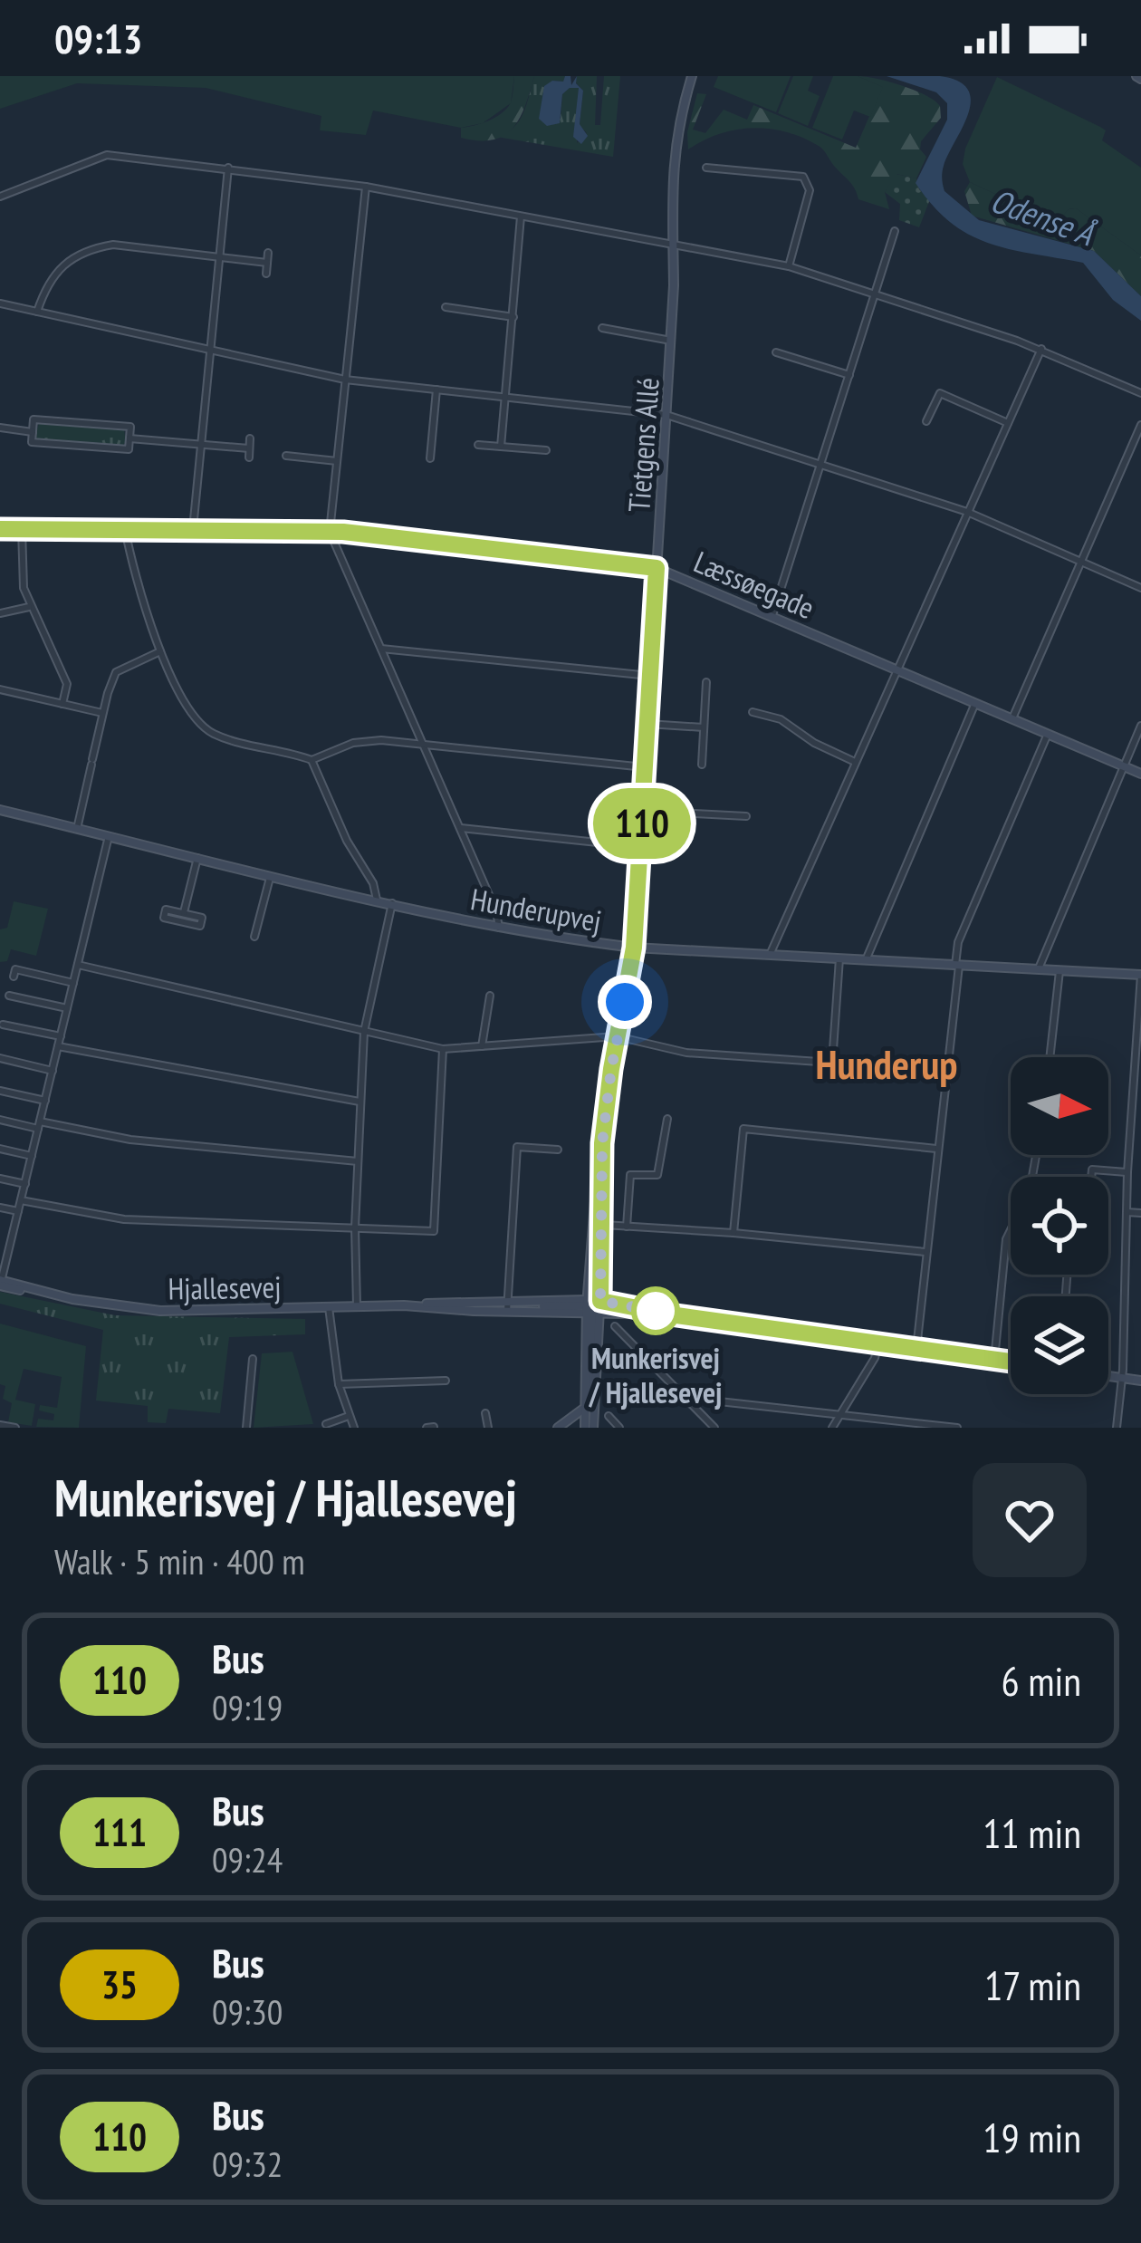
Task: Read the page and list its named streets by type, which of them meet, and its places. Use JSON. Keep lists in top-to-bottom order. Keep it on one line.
{"streets":{"street":["Tietgens Allé","Læssøegade","Hunderupvej","Hjallesevej"]},"crossings":[["Tietgens Allé","Læssøegade"],["Tietgens Allé","Hunderupvej"]],"districts":["Hunderup"],"water":["Odense Å"],"places":["Munkerisvej / Hjallesevej"],"lines":["bus line 110"],"north":"right","page":{"status":"09:13","on_map":"110","heading":["Munkerisvej / Hjallesevej","Walk · 5 min · 400 m"],"list":[{"mark":"110","name":"Bus","note":"09:19","value":"6 min"},{"mark":"111","name":"Bus","note":"09:24","value":"11 min"},{"mark":"35","name":"Bus","note":"09:30","value":"17 min"},{"mark":"110","name":"Bus","note":"09:32","value":"19 min"}]}}
